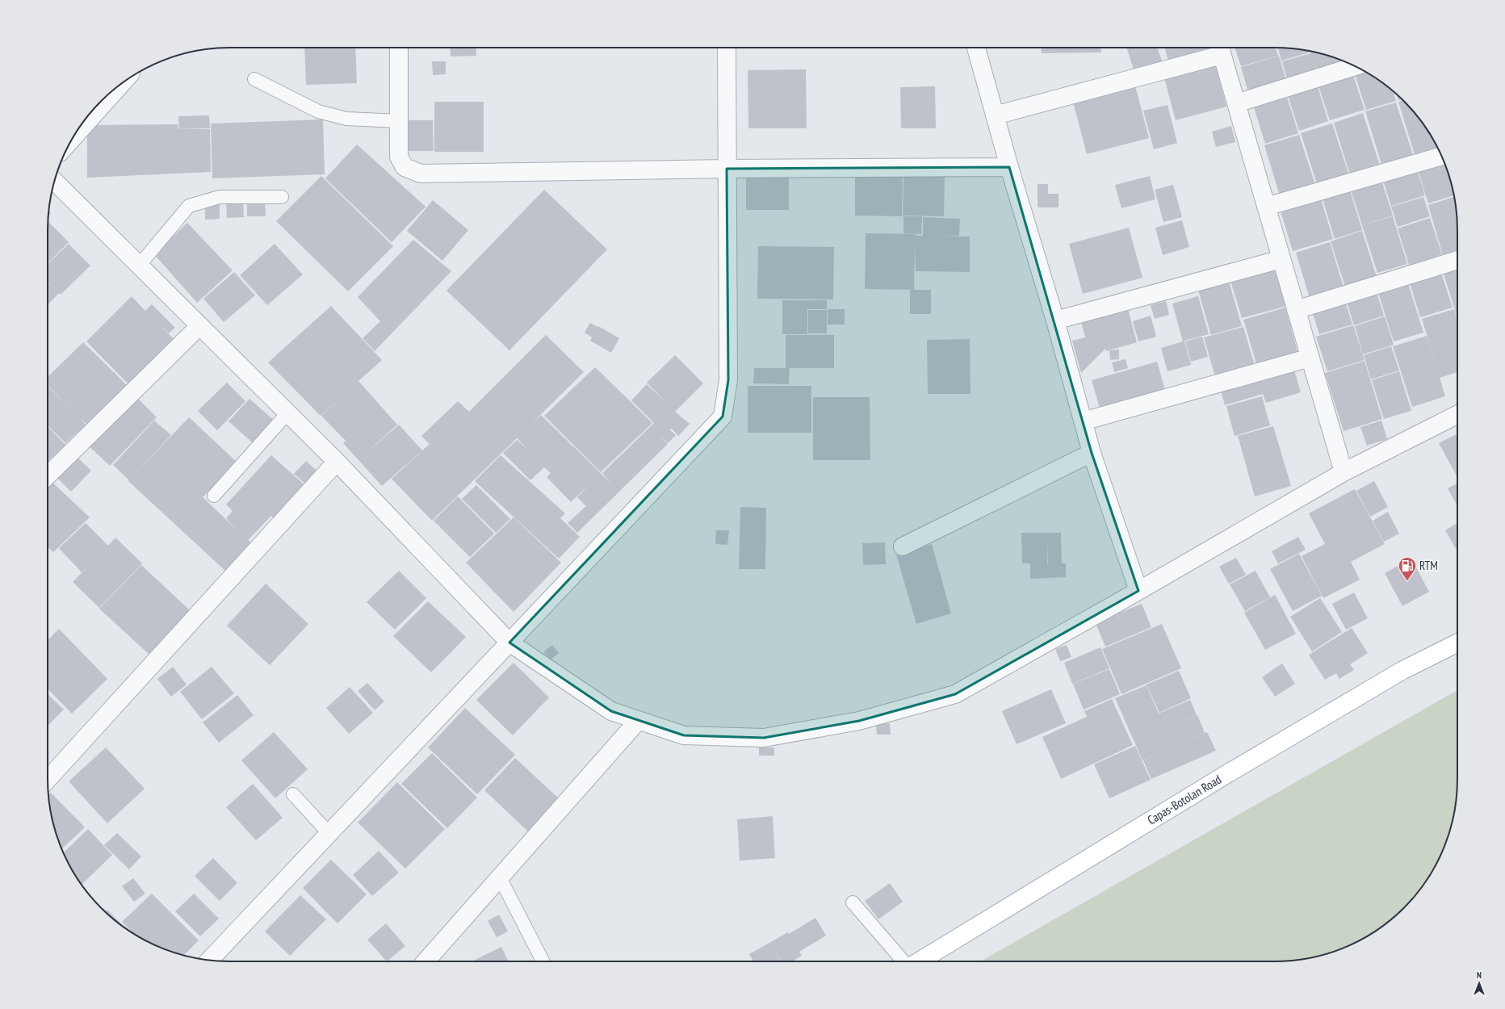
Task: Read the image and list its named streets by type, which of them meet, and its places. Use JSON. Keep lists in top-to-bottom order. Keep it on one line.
{"streets":{"main road":["Capas-Botolan Road"]},"places":{"fuel station":["RTM"]},"north":"top"}
